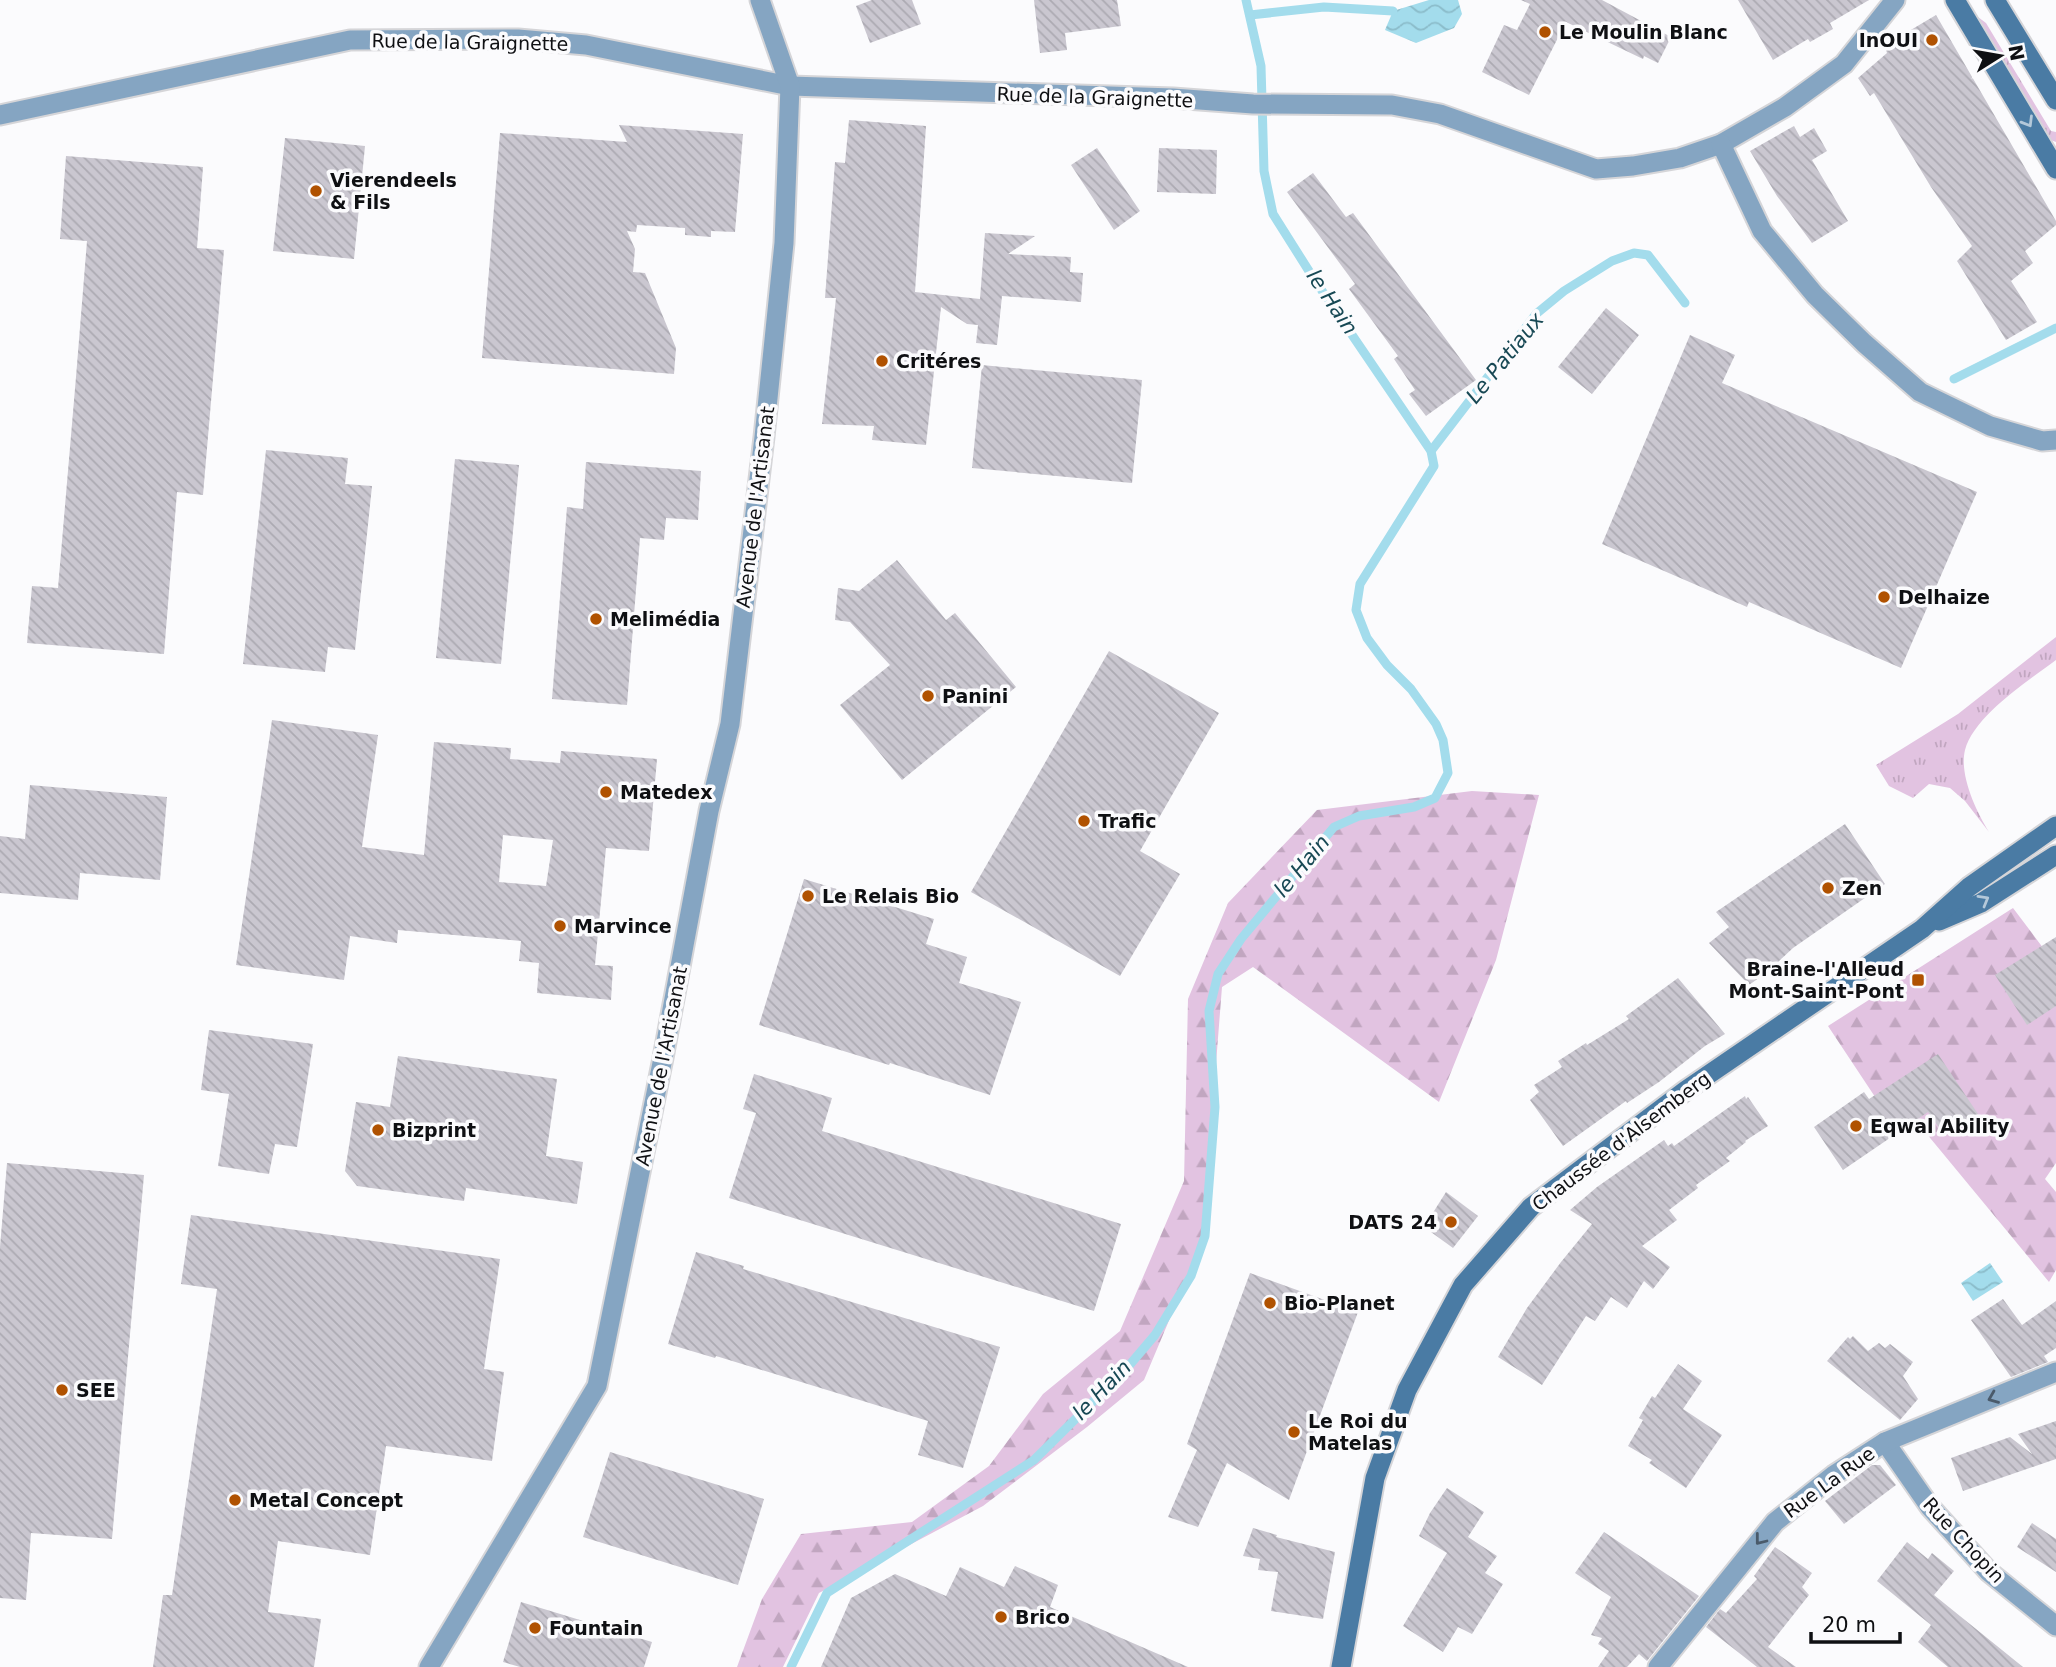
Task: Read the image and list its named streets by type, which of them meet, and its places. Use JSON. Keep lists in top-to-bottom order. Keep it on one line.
{"streets":{"main road":["Chaussée d'Alsemberg"],"street":["Rue de la Graignette","Avenue de l'Artisanat","Rue La Rue","Rue Chopin"]},"crossings":[["Rue de la Graignette","Avenue de l'Artisanat"],["Rue La Rue","Rue Chopin"]],"one_way":["Rue La Rue"],"water":["le Hain","Le Patiaux"],"places":{"other":["Le Moulin Blanc","InOUI","Vierendeels & Fils","Critéres","Delhaize","Melimédia","Panini","Matedex","Trafic","Zen","Le Relais Bio","Marvince","Eqwal Ability","Bizprint","DATS 24","Bio-Planet","SEE","Le Roi du Matelas","Metal Concept","Brico","Fountain"],"transit":["Braine-l'Alleud Mont-Saint-Pont"]},"scale_bar":"20 m","north":"right"}
